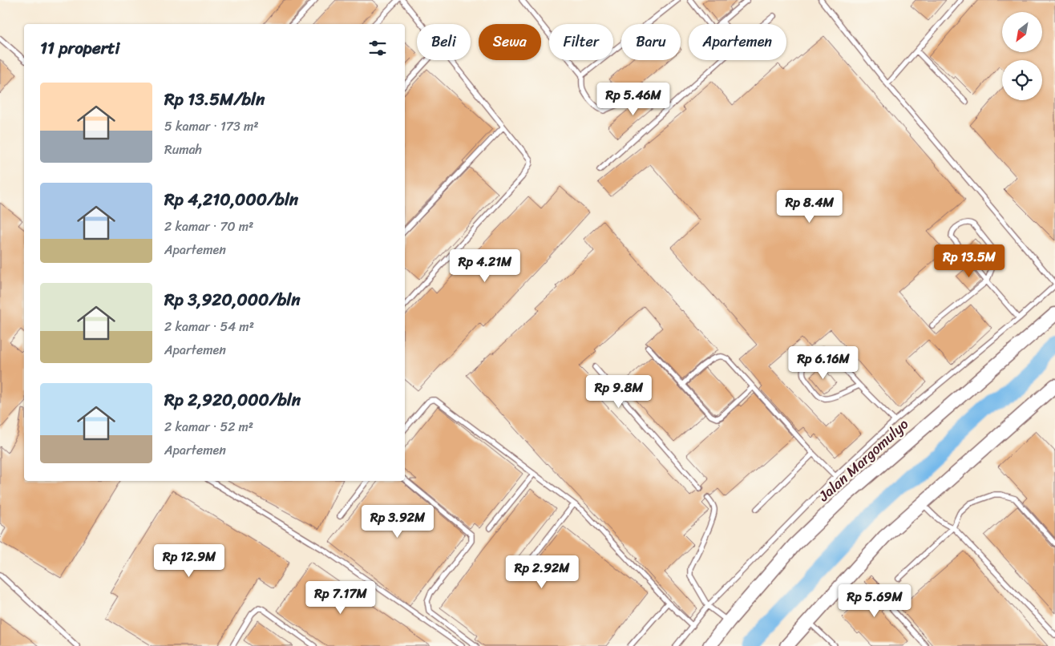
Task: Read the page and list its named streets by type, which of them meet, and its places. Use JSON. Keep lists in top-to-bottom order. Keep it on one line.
{"streets":{"main road":["Jalan Margomulyo"]},"north":"bottom left","page":{"chip":["Beli","Sewa","Filter","Baru","Apartemen"],"heading":"11 properti","list":[{"name":"Rp 13.5M/bln","note":"5 kamar · 173 m² · Rumah"},{"name":"Rp 4,210,000/bln","note":"2 kamar · 70 m² · Apartemen"},{"name":"Rp 3,920,000/bln","note":"2 kamar · 54 m² · Apartemen"},{"name":"Rp 2,920,000/bln","note":"2 kamar · 52 m² · Apartemen"}],"price":["Rp 5.46M","Rp 8.4M","Rp 13.5M","Rp 4.21M","Rp 6.16M","Rp 9.8M","Rp 3.92M","Rp 12.9M","Rp 2.92M","Rp 7.17M","Rp 5.69M"]}}
